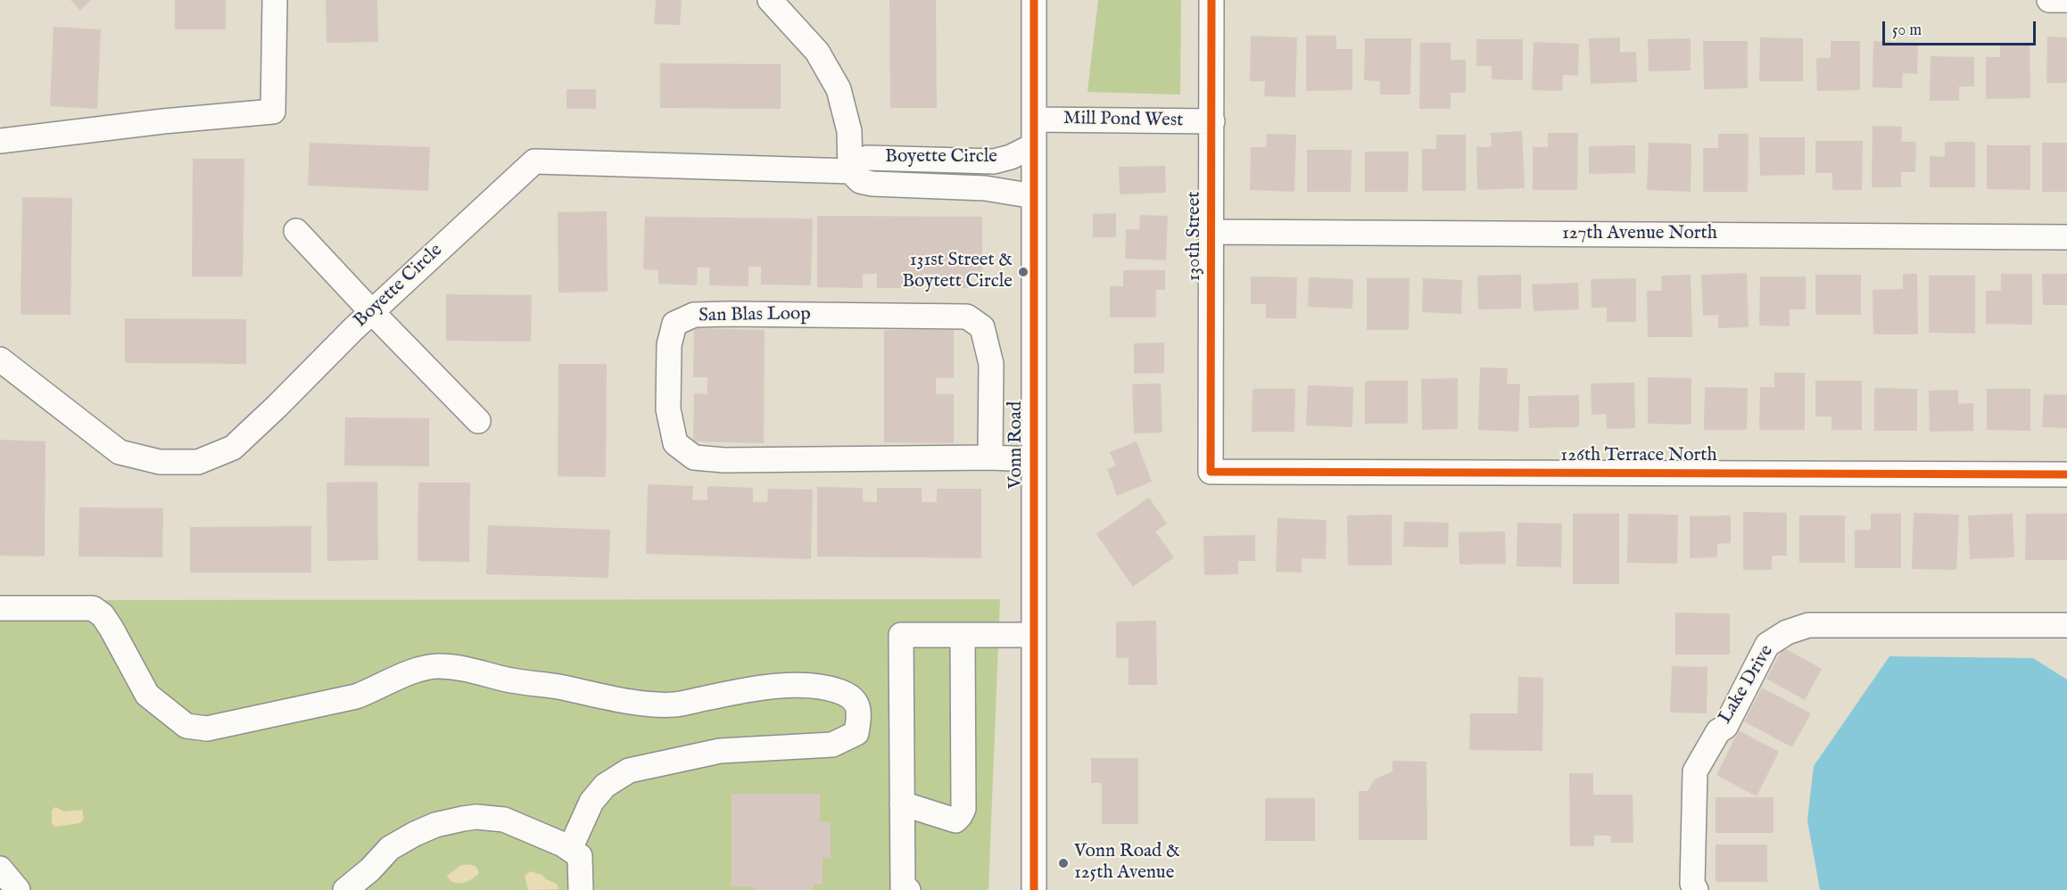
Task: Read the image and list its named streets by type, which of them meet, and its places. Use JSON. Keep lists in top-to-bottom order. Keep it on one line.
{"streets":{"street":["Mill Pond West","Boyette Circle","127th Avenue North","130th Street","San Blas Loop","Vonn Road","126th Terrace North","Lake Drive"]},"crossings":[["Mill Pond West","130th Street"],["Mill Pond West","Vonn Road"],["Boyette Circle","Vonn Road"],["127th Avenue North","130th Street"],["130th Street","126th Terrace North"],["San Blas Loop","Vonn Road"]],"places":["131st Street & Boytett Circle","Vonn Road & 125th Avenue"],"scale_bar":"50 m"}
